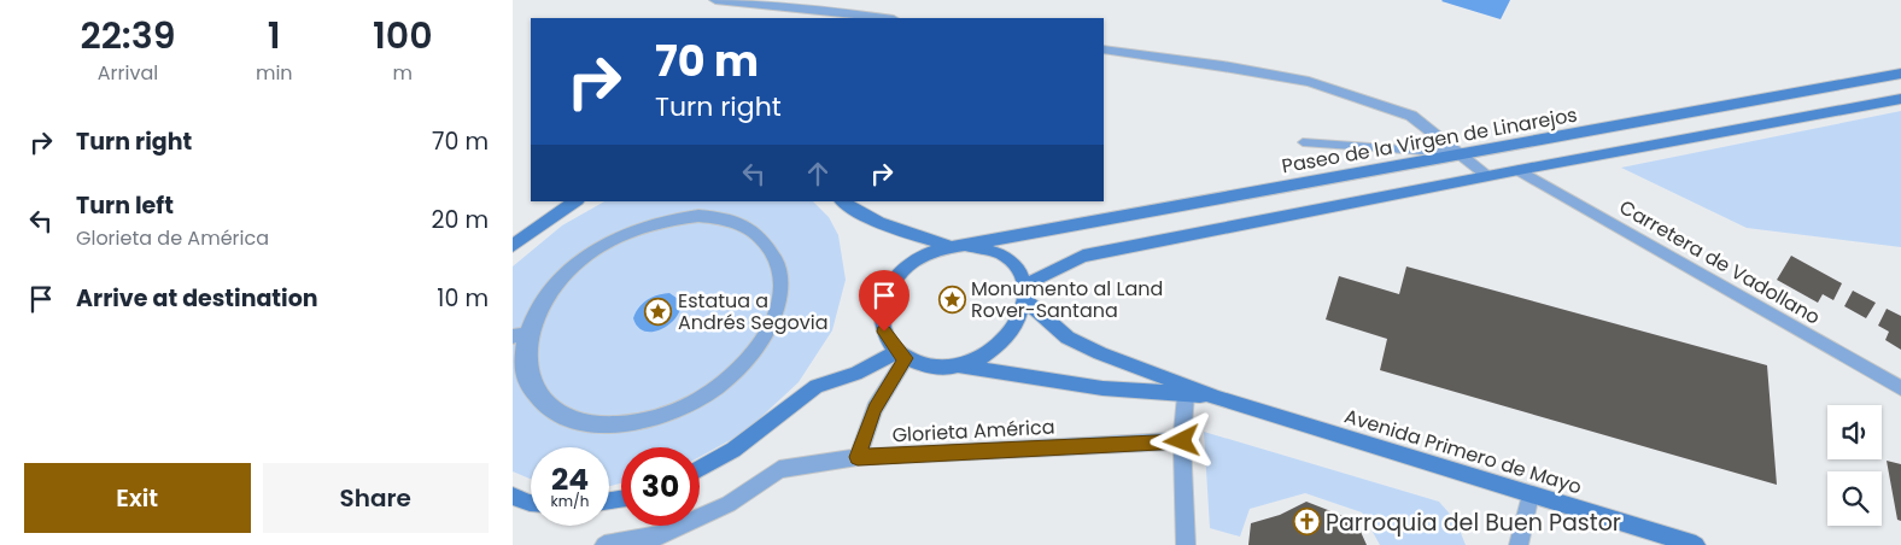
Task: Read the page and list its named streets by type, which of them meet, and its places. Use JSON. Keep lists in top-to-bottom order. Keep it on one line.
{"streets":{"street":["Paseo de la Virgen de Linarejos","Carretera de Vadollano","Glorieta América","Avenida Primero de Mayo"]},"places":{"place":["Monumento al Land Rover-Santana","Estatua a Andrés Segovia"],"church":["Parroquia del Buen Pastor"]},"page":{"eta":["22:39","Arrival","1","min","100","m"],"turn":["70 m","Turn right"],"list":[{"name":"Turn right","value":"70 m"},{"name":"Turn left","note":"Glorieta de América","value":"20 m"},{"name":"Arrive at destination","value":"10 m"}],"speed":"24 km/h","limit":"30","buttons":["Exit","Share"]}}
